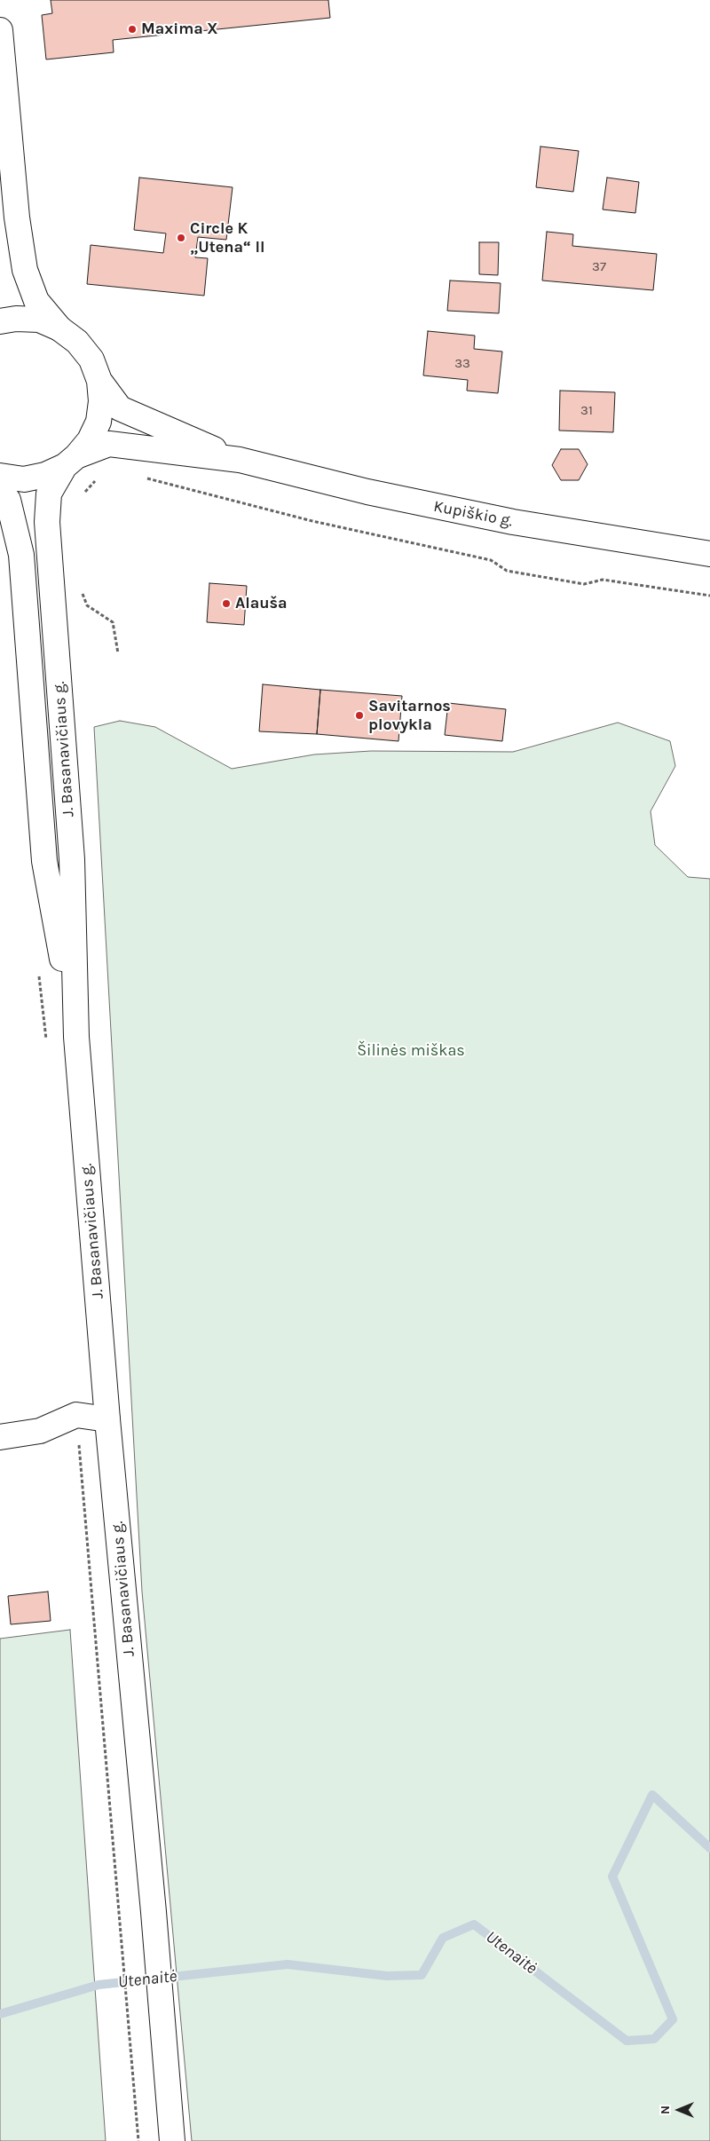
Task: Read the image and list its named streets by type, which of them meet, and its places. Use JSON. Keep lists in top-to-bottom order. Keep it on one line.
{"streets":{"main road":["Kupiškio g.","J. Basanavičiaus g."]},"crossings":[["Kupiškio g.","J. Basanavičiaus g."]],"water":["Utenaitė"],"parks":["Šilinės miškas"],"places":["Maxima X","Circle K „Utena“ II","Alauša","Savitarnos plovykla"],"house_numbers":["37","33","31"],"north":"left"}
